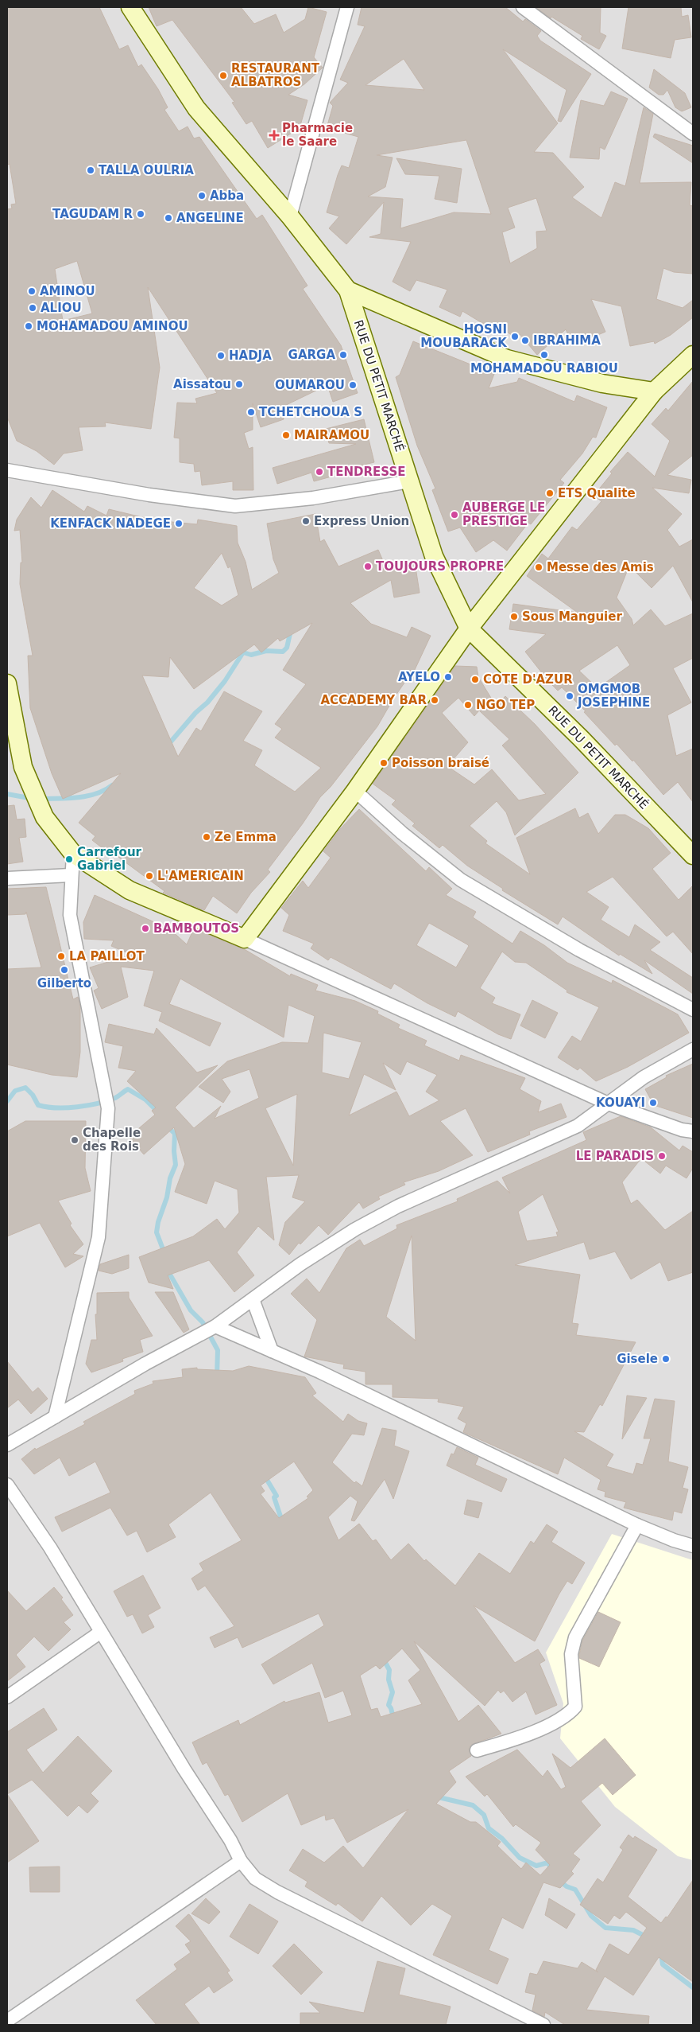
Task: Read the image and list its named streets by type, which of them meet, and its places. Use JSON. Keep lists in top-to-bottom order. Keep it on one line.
{"streets":{"street":["RUE DU PETIT MARCHÉ"]},"places":{"other":["RESTAURANT ALBATROS","TALLA OULRIA","Abba","TAGUDAM R","ANGELINE","AMINOU","ALIOU","MOHAMADOU AMINOU","HOSNI MOUBARACK","IBRAHIMA","GARGA","MOHAMADOU RABIOU","HADJA","Aissatou","OUMAROU","TCHETCHOUA S","MAIRAMOU","TENDRESSE","ETS Qualite","AUBERGE LE PRESTIGE","Express Union","KENFACK NADEGE","TOUJOURS PROPRE","Messe des Amis","Sous Manguier","AYELO","COTE D'AZUR","OMGMOB JOSEPHINE","ACCADEMY BAR","NGO TEP","Poisson braisé","Ze Emma","Carrefour Gabriel","L'AMERICAIN","BAMBOUTOS","LA PAILLOT","Gilberto","KOUAYI","Chapelle des Rois","LE PARADIS","Gisele"],"health":["Pharmacie le Saare"]}}
